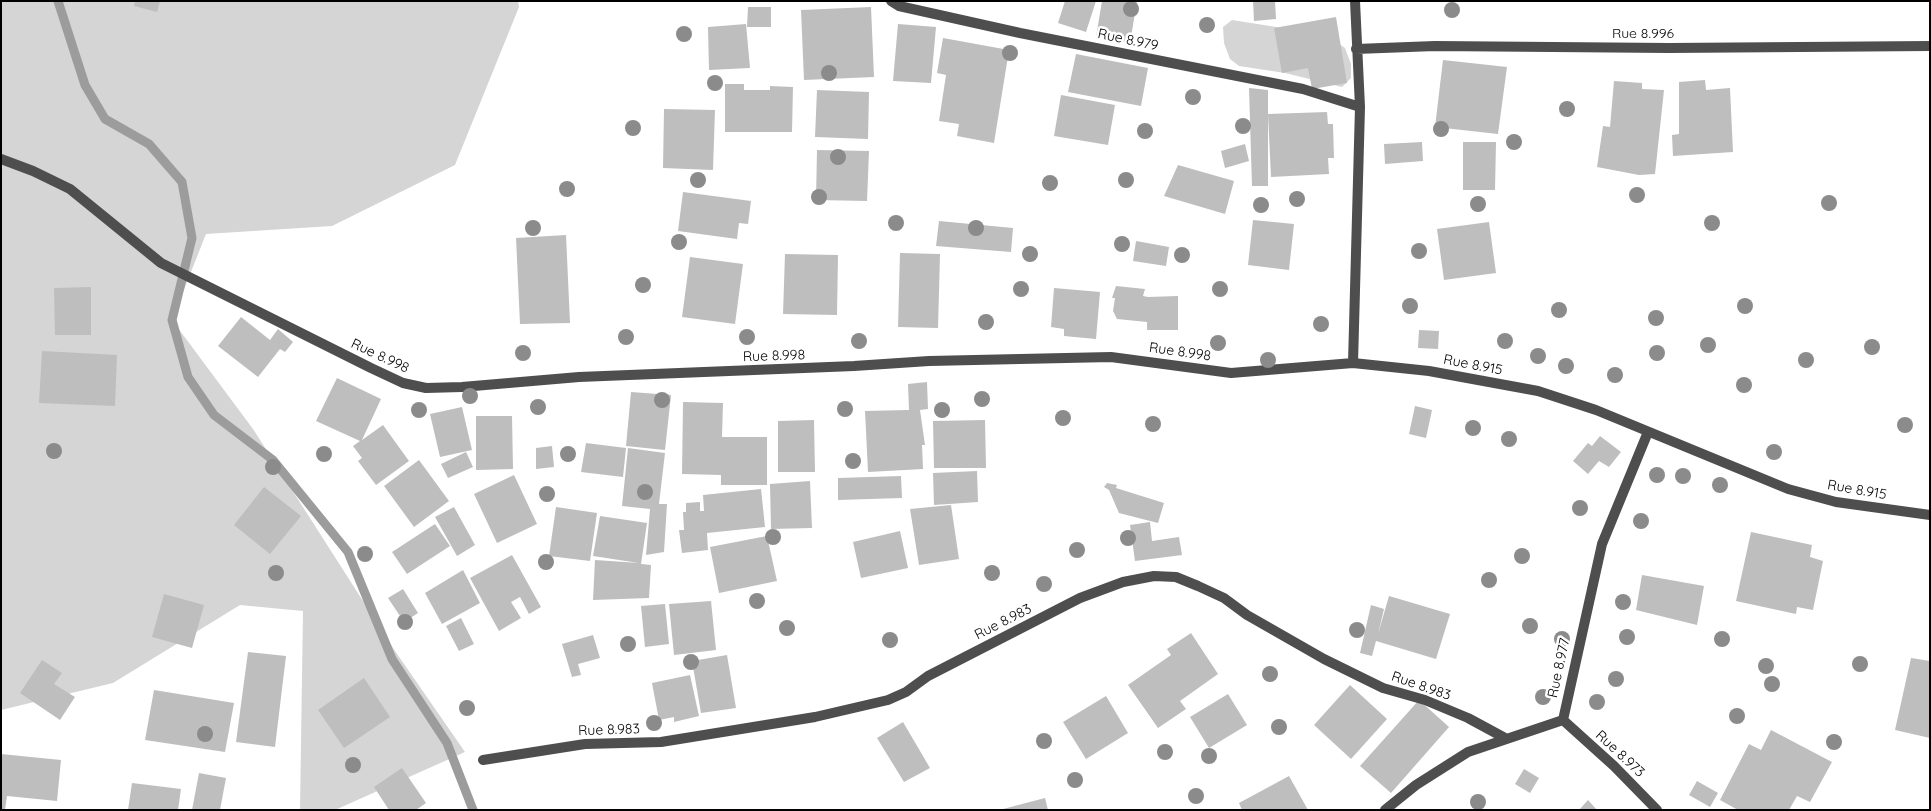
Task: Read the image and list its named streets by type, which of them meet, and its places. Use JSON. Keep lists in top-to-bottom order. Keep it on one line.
{"streets":{"street":["Rue 8.996","Rue 8.979","Rue 8.998","Rue 8.915","Rue 8.983","Rue 8.977","Rue 8.973"]},"crossings":[["Rue 8.998","Rue 8.915"],["Rue 8.915","Rue 8.977"],["Rue 8.977","Rue 8.973"]]}
